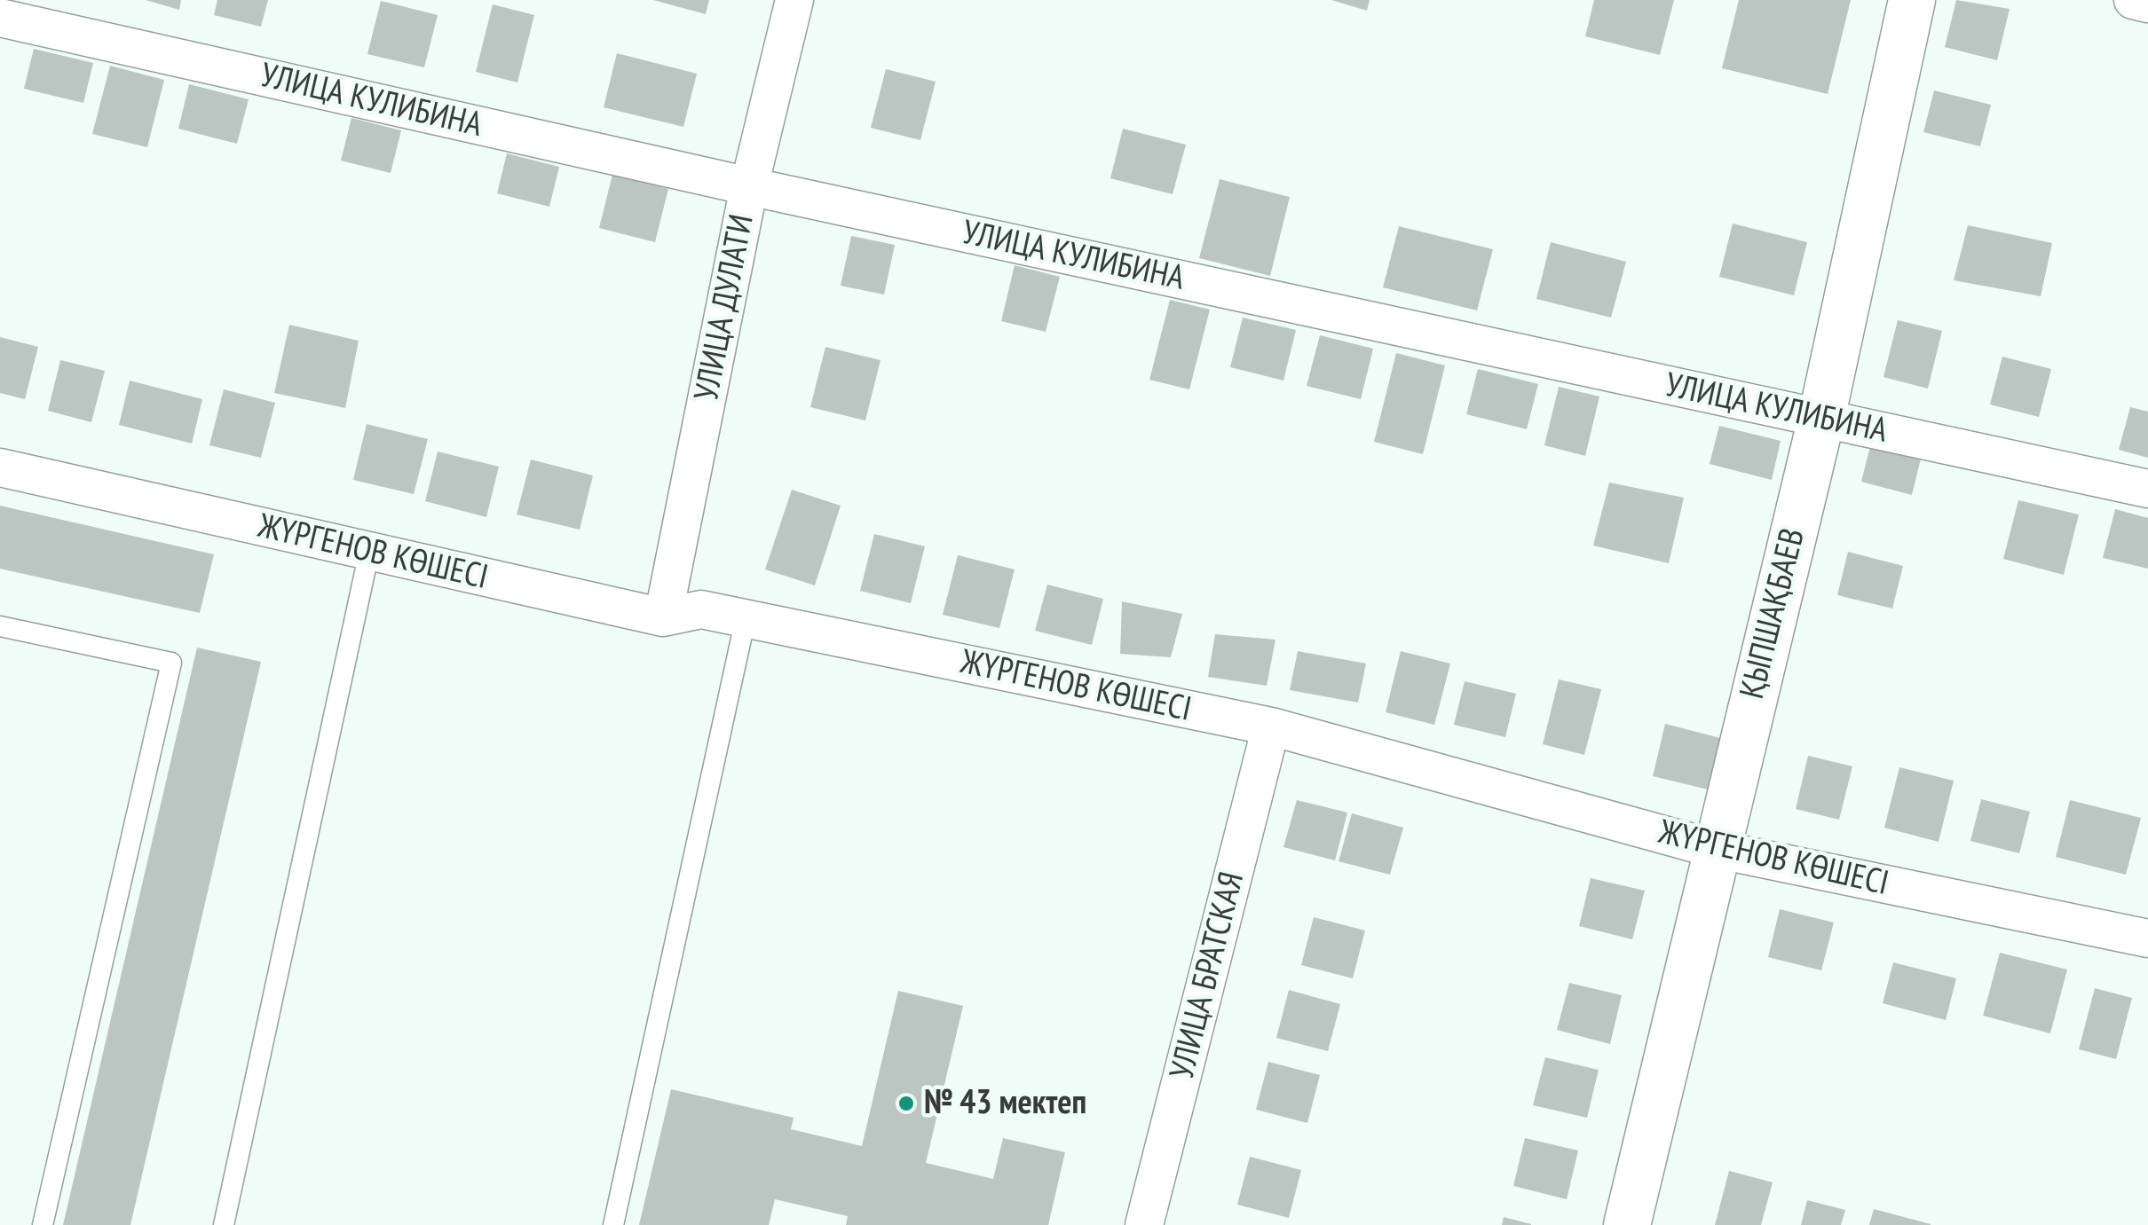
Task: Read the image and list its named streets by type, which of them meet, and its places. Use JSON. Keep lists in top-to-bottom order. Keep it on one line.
{"streets":{"street":["УЛИЦА КУЛИБИНА","УЛИЦА ДУЛАТИ","ЖҮРГЕНОВ КӨШЕСІ","ҚЫПШАҚБАЕВ","УЛИЦА БРАТСКАЯ"]},"crossings":[["УЛИЦА КУЛИБИНА","УЛИЦА ДУЛАТИ"],["УЛИЦА КУЛИБИНА","ҚЫПШАҚБАЕВ"],["УЛИЦА ДУЛАТИ","ЖҮРГЕНОВ КӨШЕСІ"],["ЖҮРГЕНОВ КӨШЕСІ","ҚЫПШАҚБАЕВ"],["ЖҮРГЕНОВ КӨШЕСІ","УЛИЦА БРАТСКАЯ"]],"places":["№ 43 мектеп"]}
